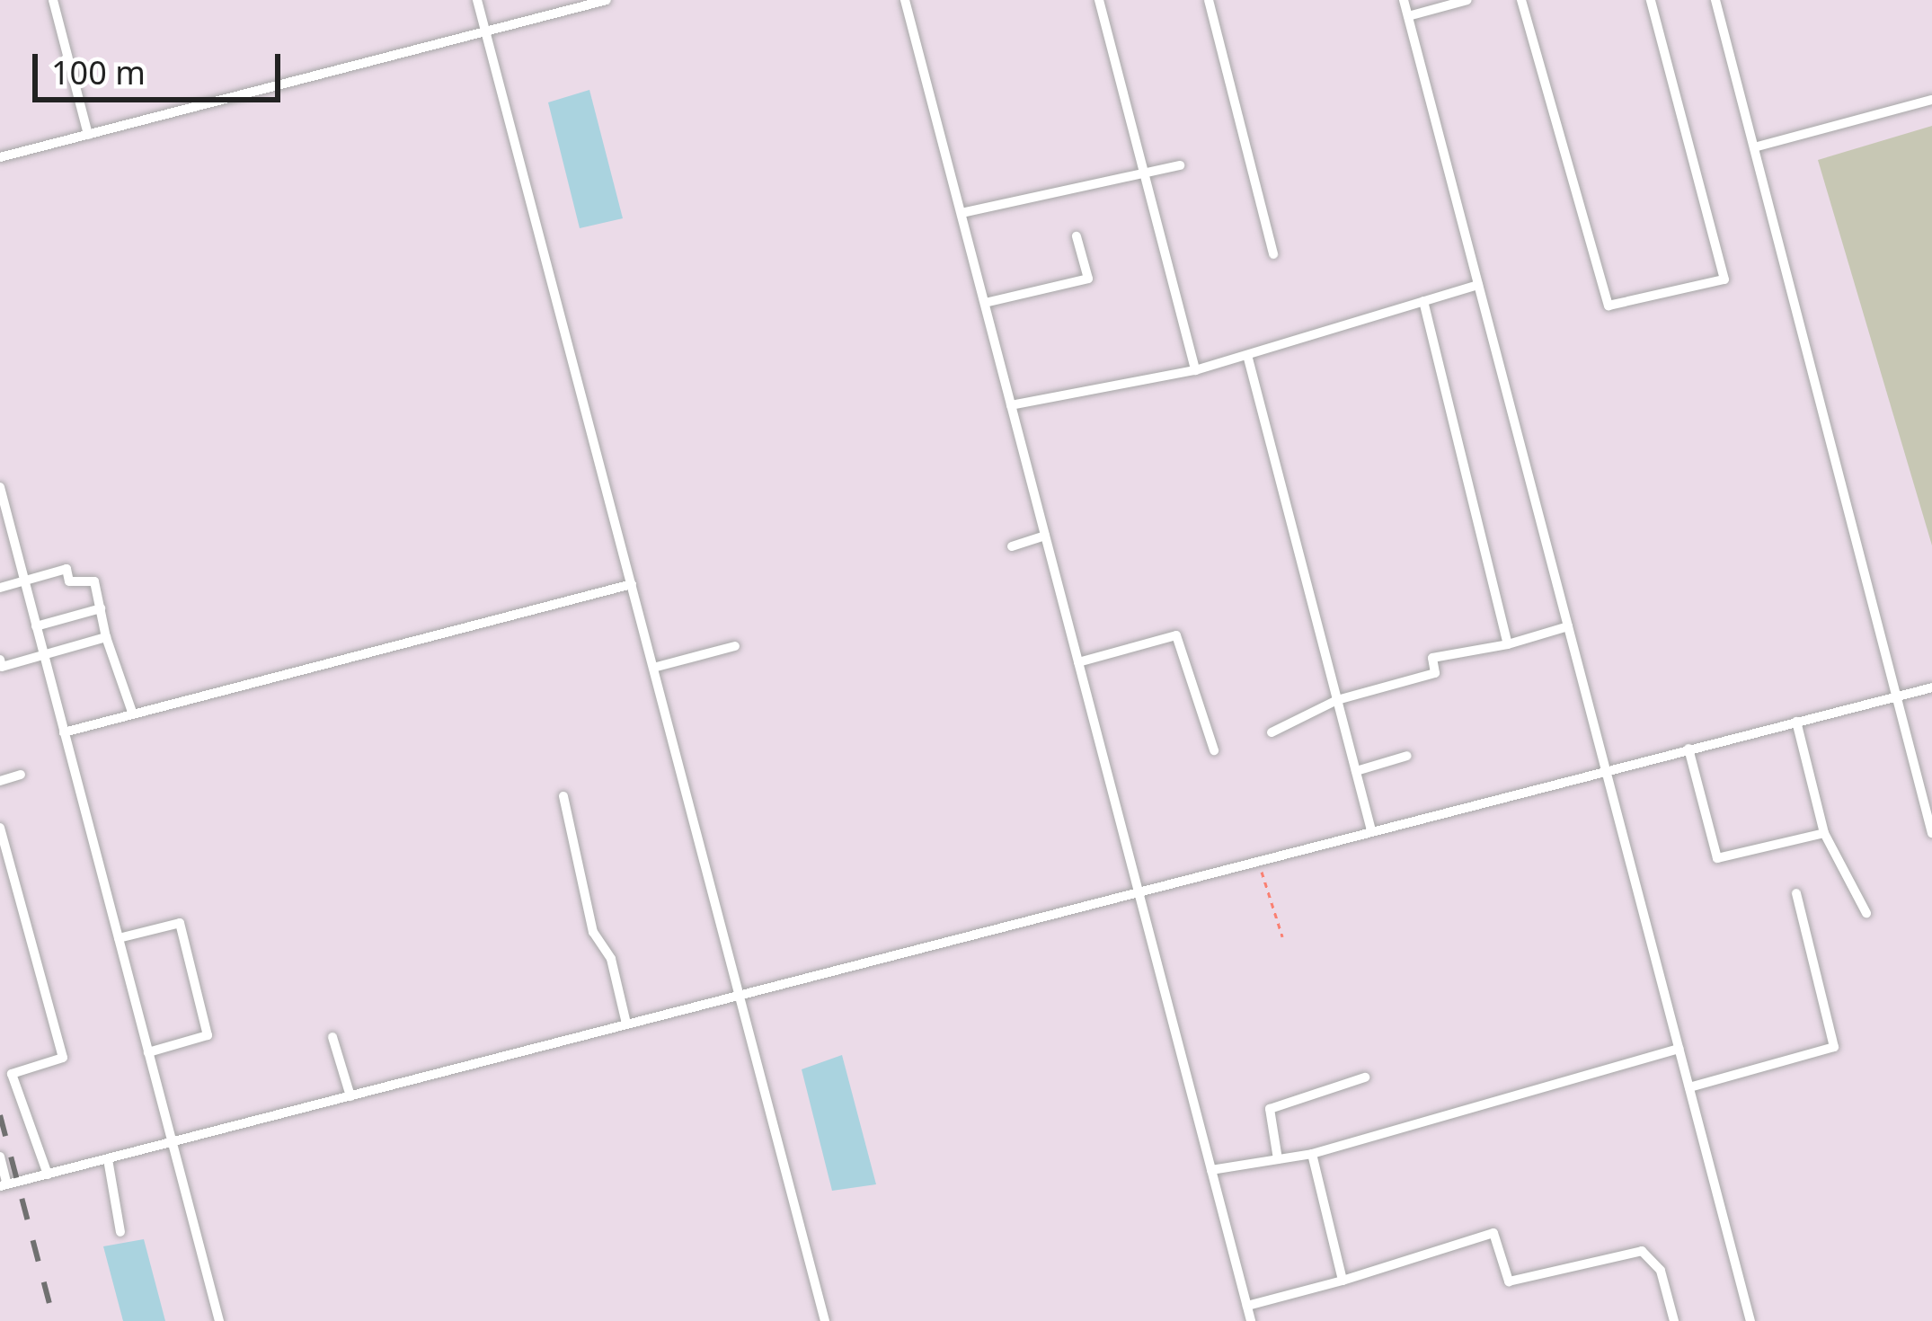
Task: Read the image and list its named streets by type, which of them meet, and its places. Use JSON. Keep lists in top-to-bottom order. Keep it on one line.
{"scale_bar":"100 m"}
